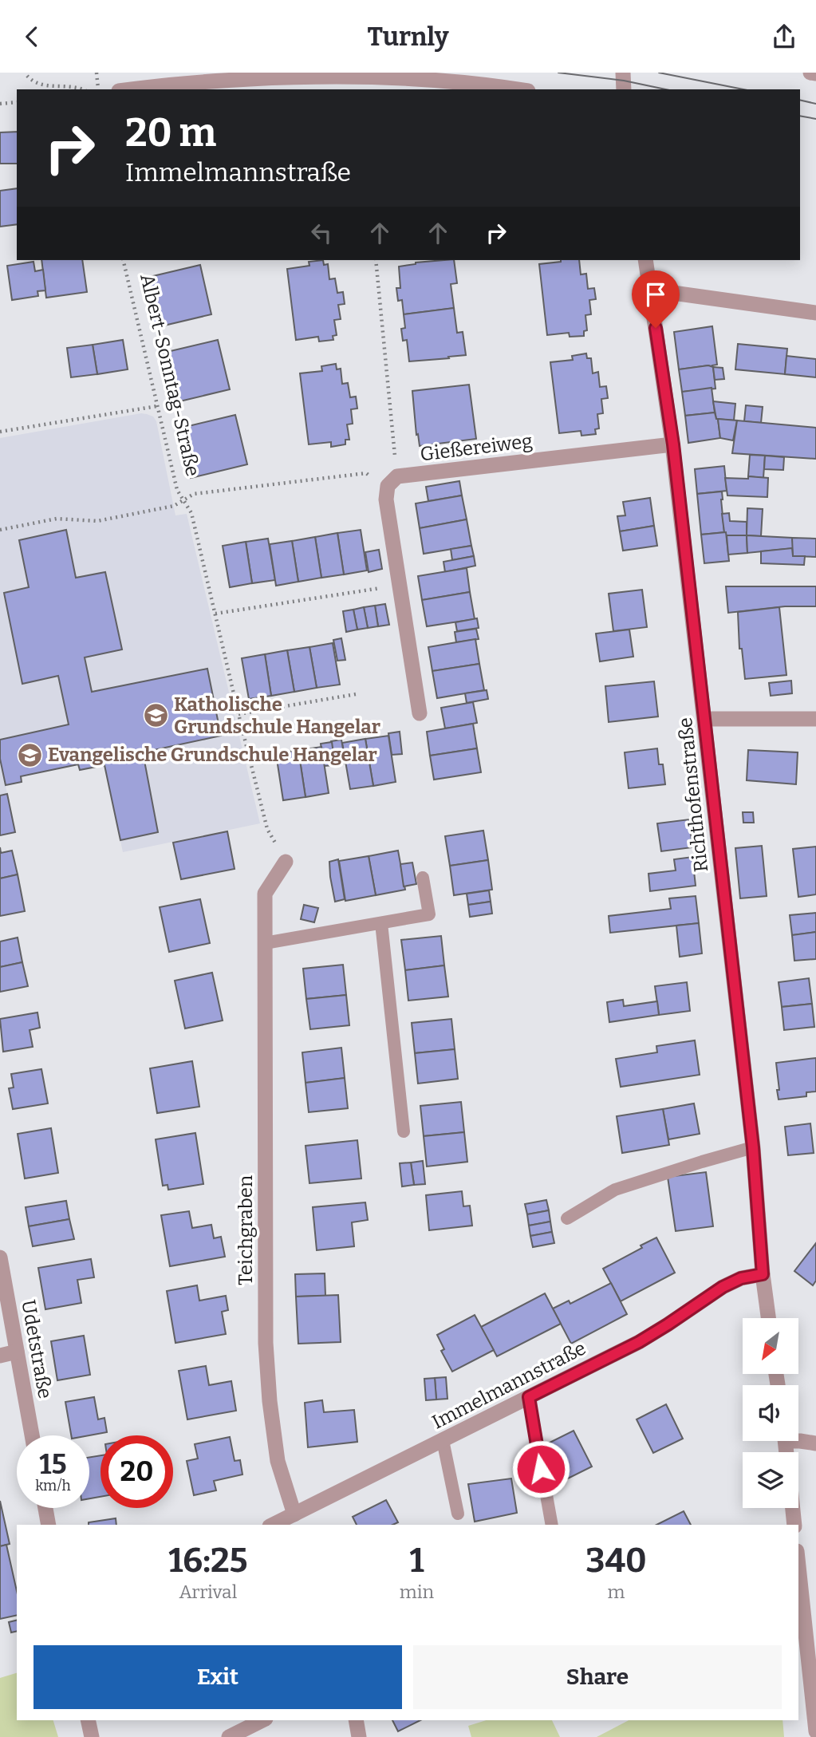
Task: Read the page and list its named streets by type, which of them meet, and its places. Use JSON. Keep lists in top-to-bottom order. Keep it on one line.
{"streets":{"street":["Gießereiweg","Richthofenstraße","Teichgraben","Udetstraße","Immelmannstraße"],"path":["Albert-Sonntag-Straße"]},"crossings":[["Albert-Sonntag-Straße","Teichgraben"],["Gießereiweg","Richthofenstraße"],["Richthofenstraße","Immelmannstraße"],["Teichgraben","Immelmannstraße"]],"places":{"school or university":["Katholische Grundschule Hangelar","Evangelische Grundschule Hangelar"]},"north":"bottom left","page":{"header":"Turnly","turn":["20 m","Immelmannstraße"],"speed":"15 km/h","limit":"20","eta":["16:25","Arrival","1","min","340","m"],"buttons":["Exit","Share"]}}
